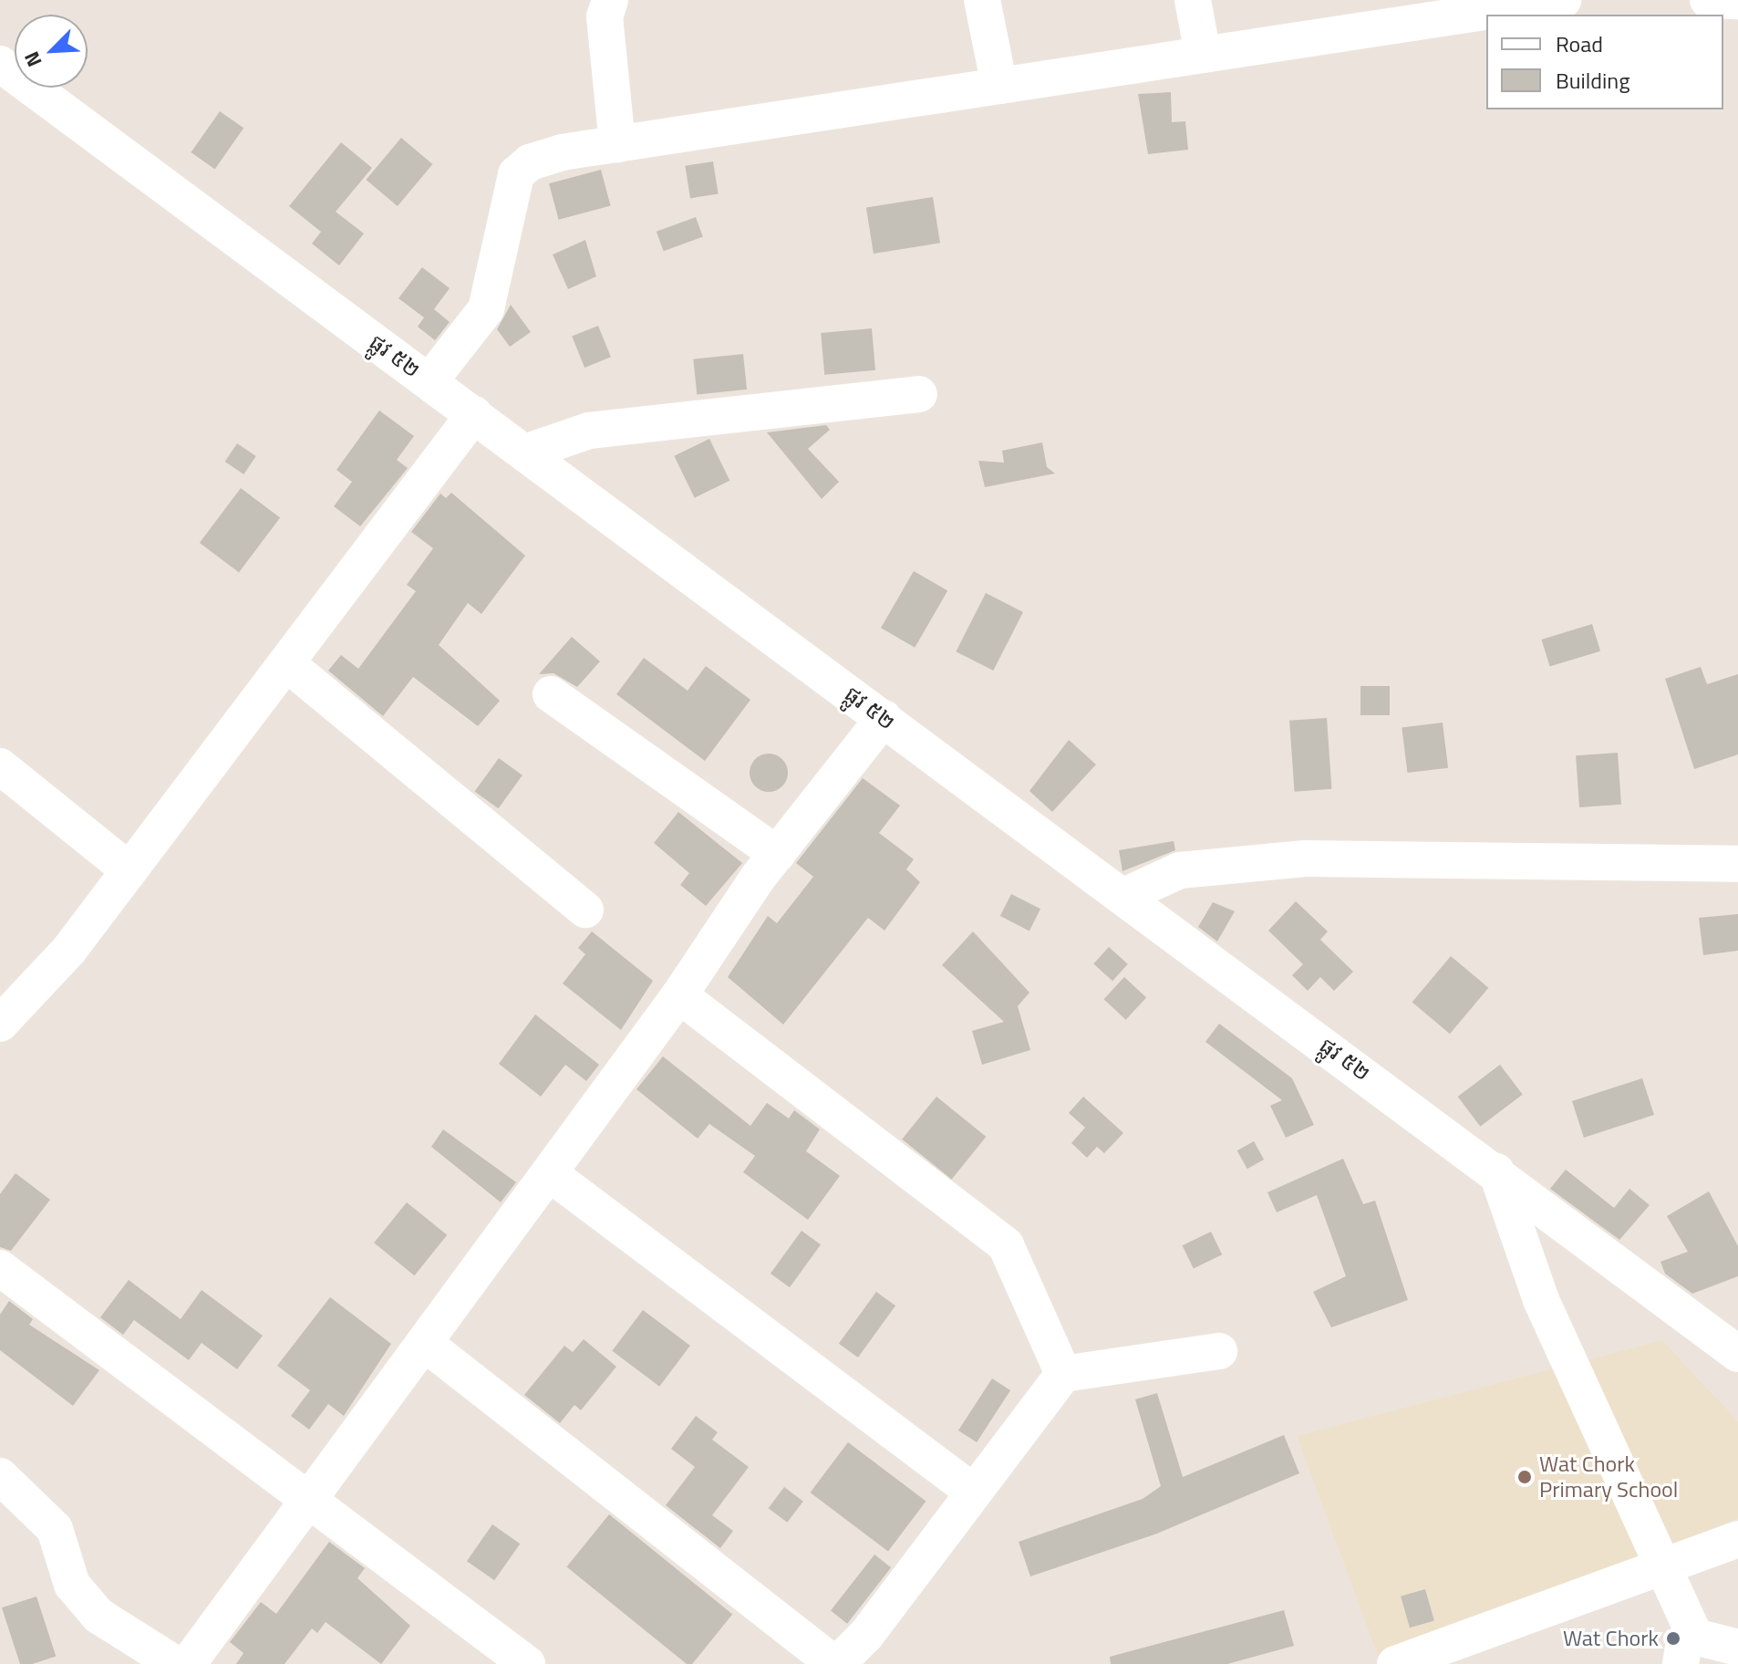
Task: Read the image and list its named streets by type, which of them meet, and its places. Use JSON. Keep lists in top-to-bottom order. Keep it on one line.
{"streets":{"street":["ផ្លូវ ៥២"]},"places":["Wat Chork Primary School","Wat Chork"],"legend":["Road","Building"],"north":"bottom left"}
